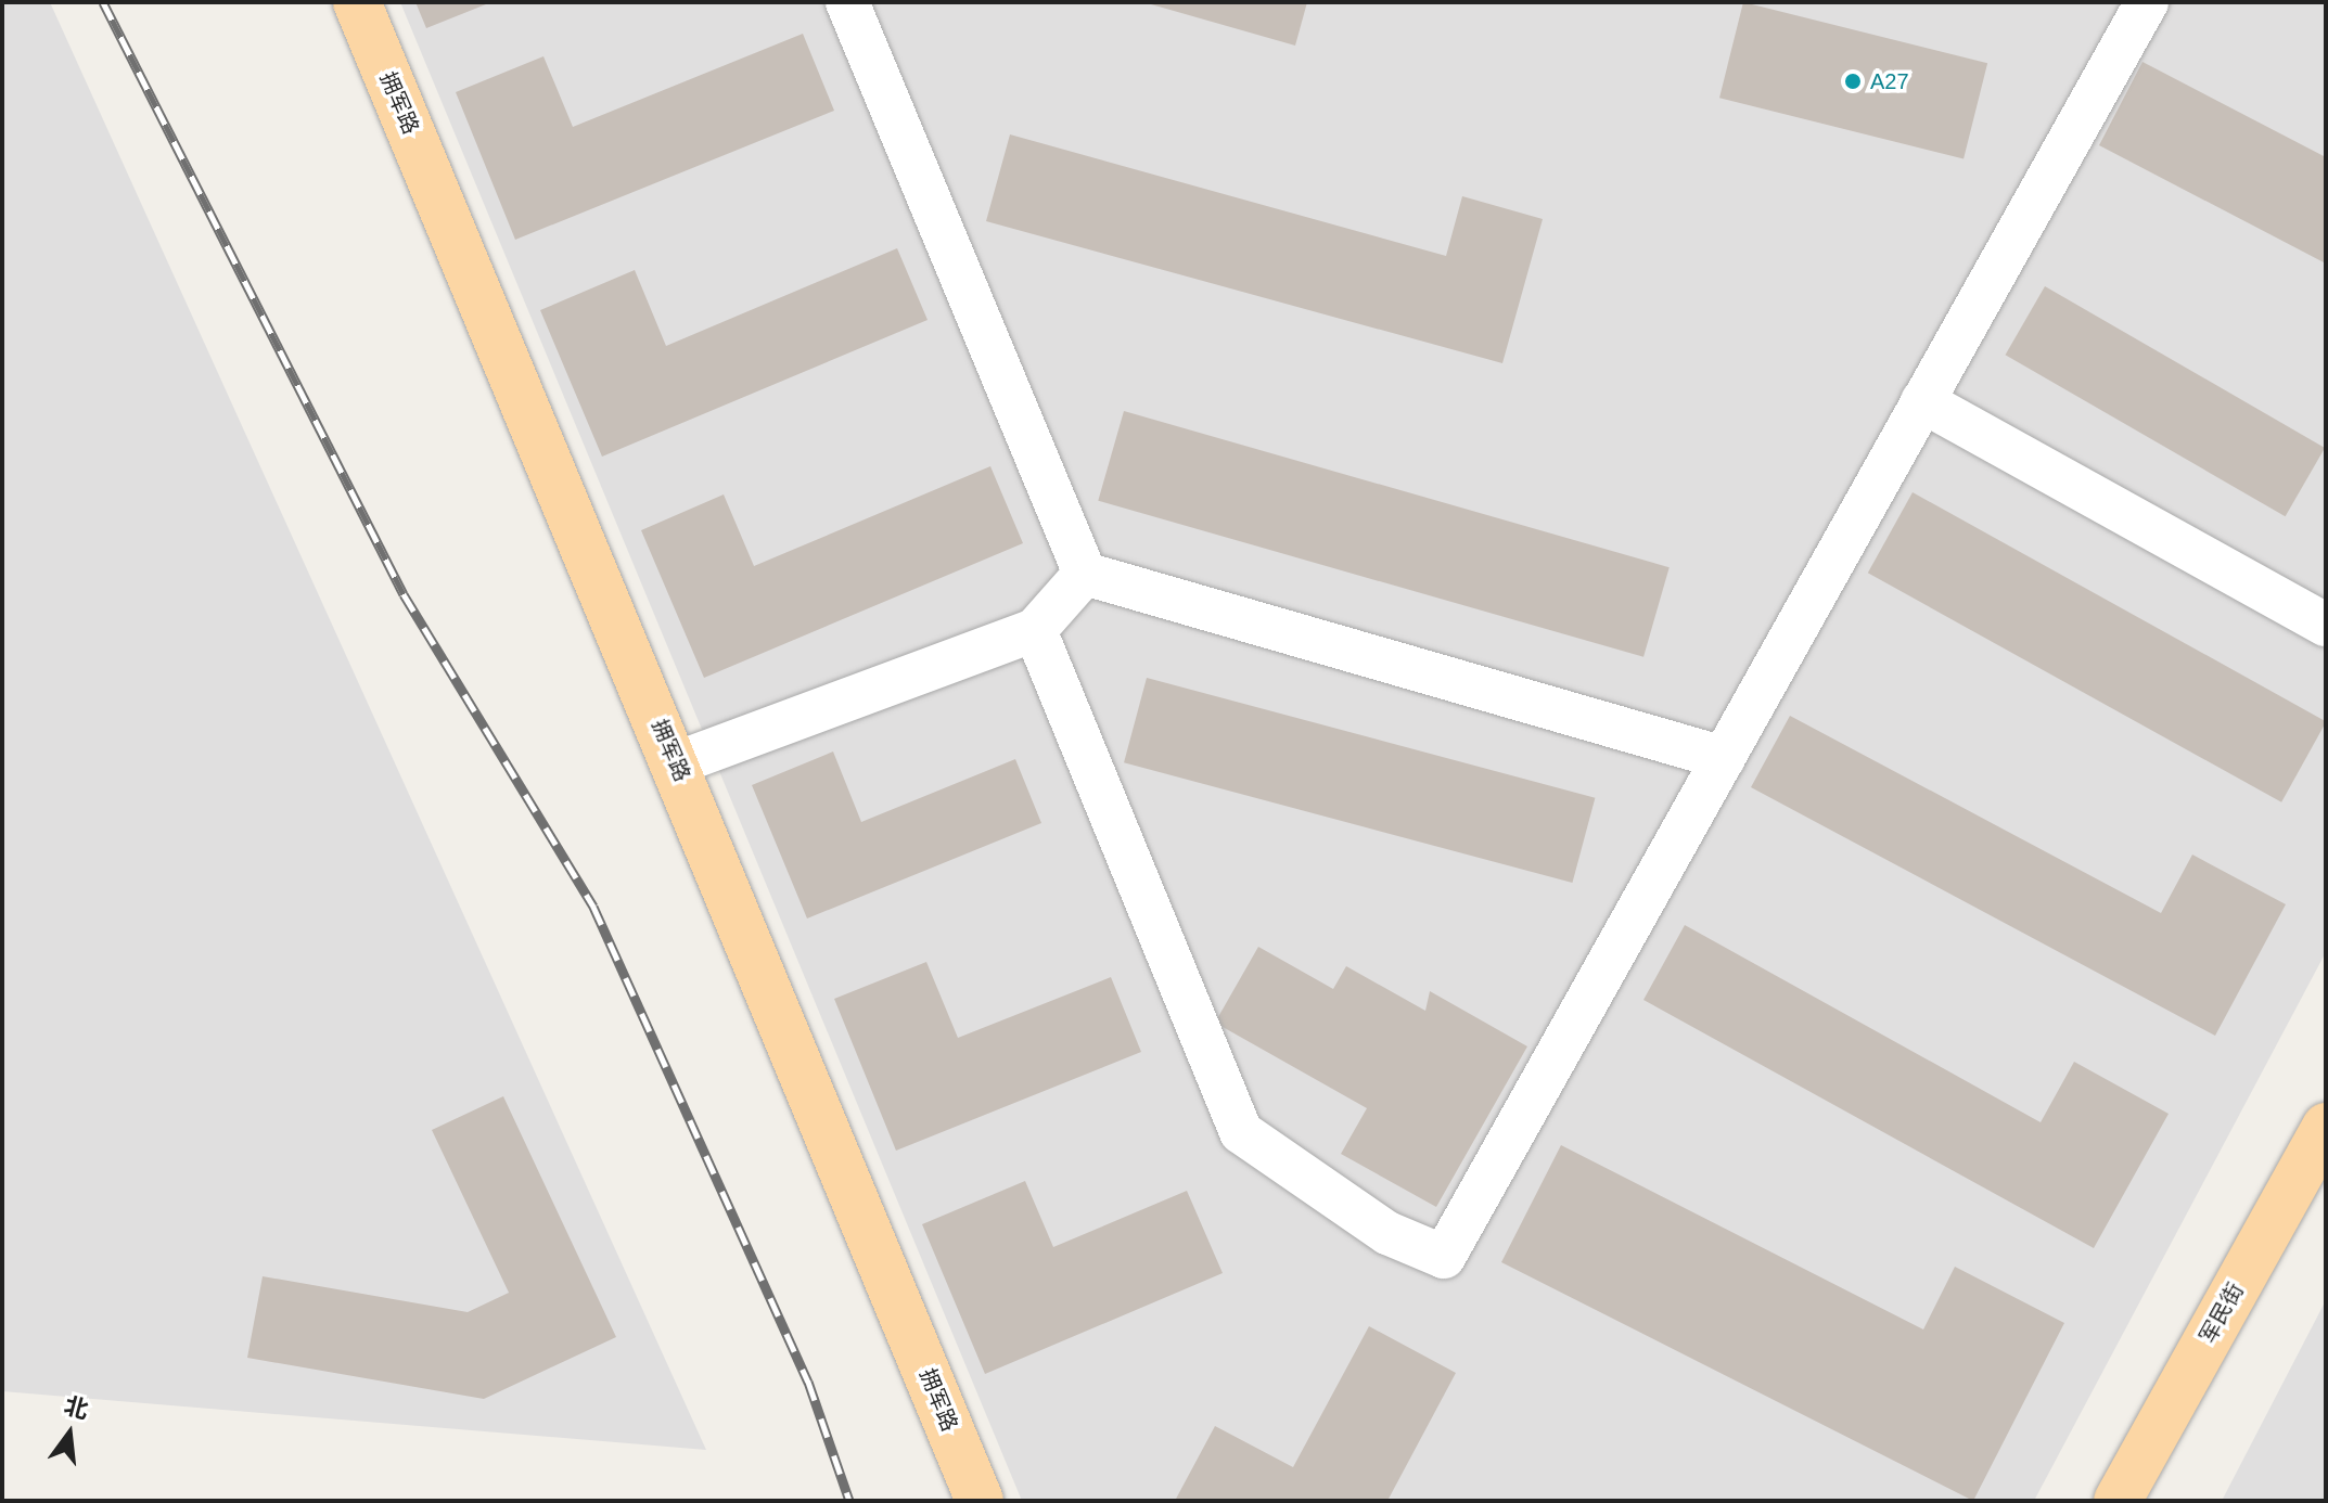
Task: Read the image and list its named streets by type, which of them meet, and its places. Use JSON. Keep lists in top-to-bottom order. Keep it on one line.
{"streets":{"main road":["拥军路","军民街"]},"places":["A27"],"north":"top"}
